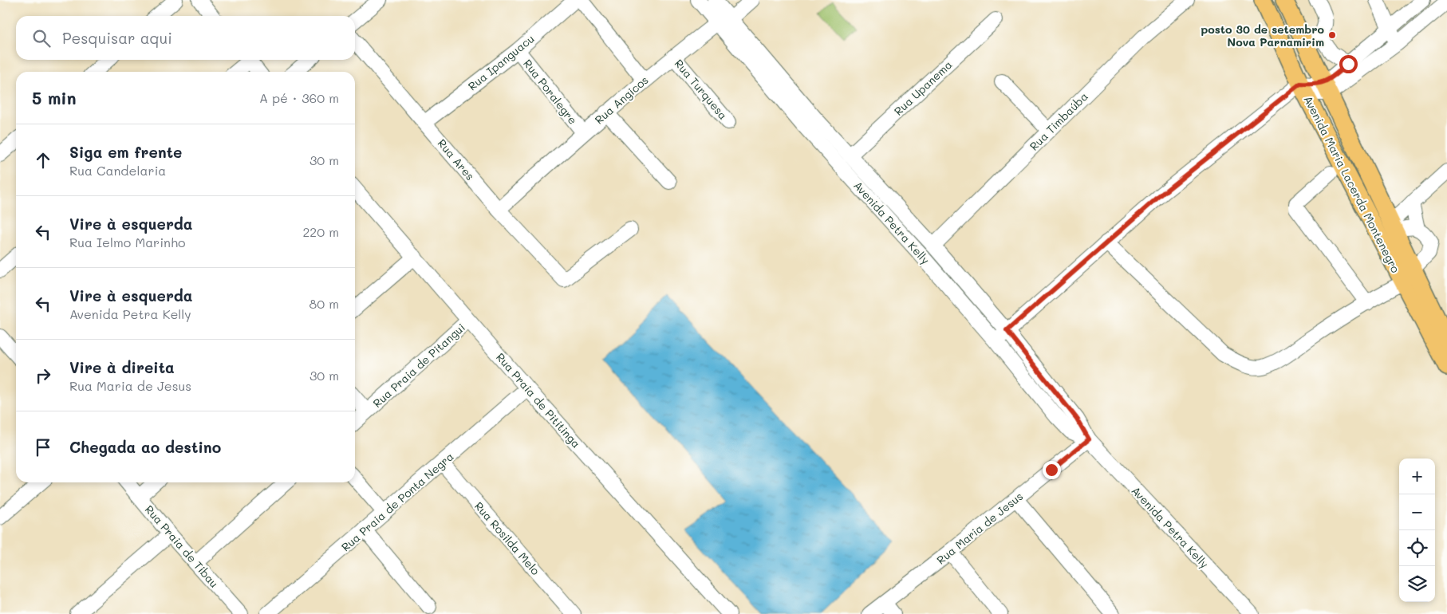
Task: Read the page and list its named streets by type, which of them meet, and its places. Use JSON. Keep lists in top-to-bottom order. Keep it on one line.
{"streets":{"main road":["Avenida Maria Lacerda Montenegro"],"street":["Rua Ipanguacu","Rua Upanema","Rua Turquesa","Rua Poralegre","Rua Angicos","Rua Timbaúba","Rua Ares","Avenida Petra Kelly","Rua Praia de Pitangui","Rua Praia de Pititinga","Rua Praia de Ponta Negra","Rua Maria de Jesus","Rua Rosilda Melo","Rua Praia de Tibau"]},"crossings":[["Rua Ipanguacu","Rua Poralegre"],["Rua Ipanguacu","Rua Ares"],["Rua Upanema","Avenida Petra Kelly"],["Rua Turquesa","Rua Angicos"],["Rua Poralegre","Rua Angicos"],["Rua Angicos","Rua Ares"],["Rua Angicos","Avenida Petra Kelly"],["Rua Timbaúba","Avenida Petra Kelly"],["Avenida Petra Kelly","Rua Maria de Jesus"],["Rua Praia de Pitangui","Rua Praia de Pititinga"],["Rua Praia de Pititinga","Rua Praia de Ponta Negra"],["Rua Praia de Ponta Negra","Rua Rosilda Melo"]],"places":["posto 30 de setembro Nova Parnamirim"],"page":{"search":"Pesquisar aqui","heading":["5 min","A pé · 360 m"],"list":[["Siga em frente","Rua Candelaria","30 m"],["Vire à esquerda","Rua Ielmo Marinho","220 m"],["Vire à esquerda","Avenida Petra Kelly","80 m"],["Vire à direita","Rua Maria de Jesus","30 m"],"Chegada ao destino"],"map_buttons":["+","−"]}}
